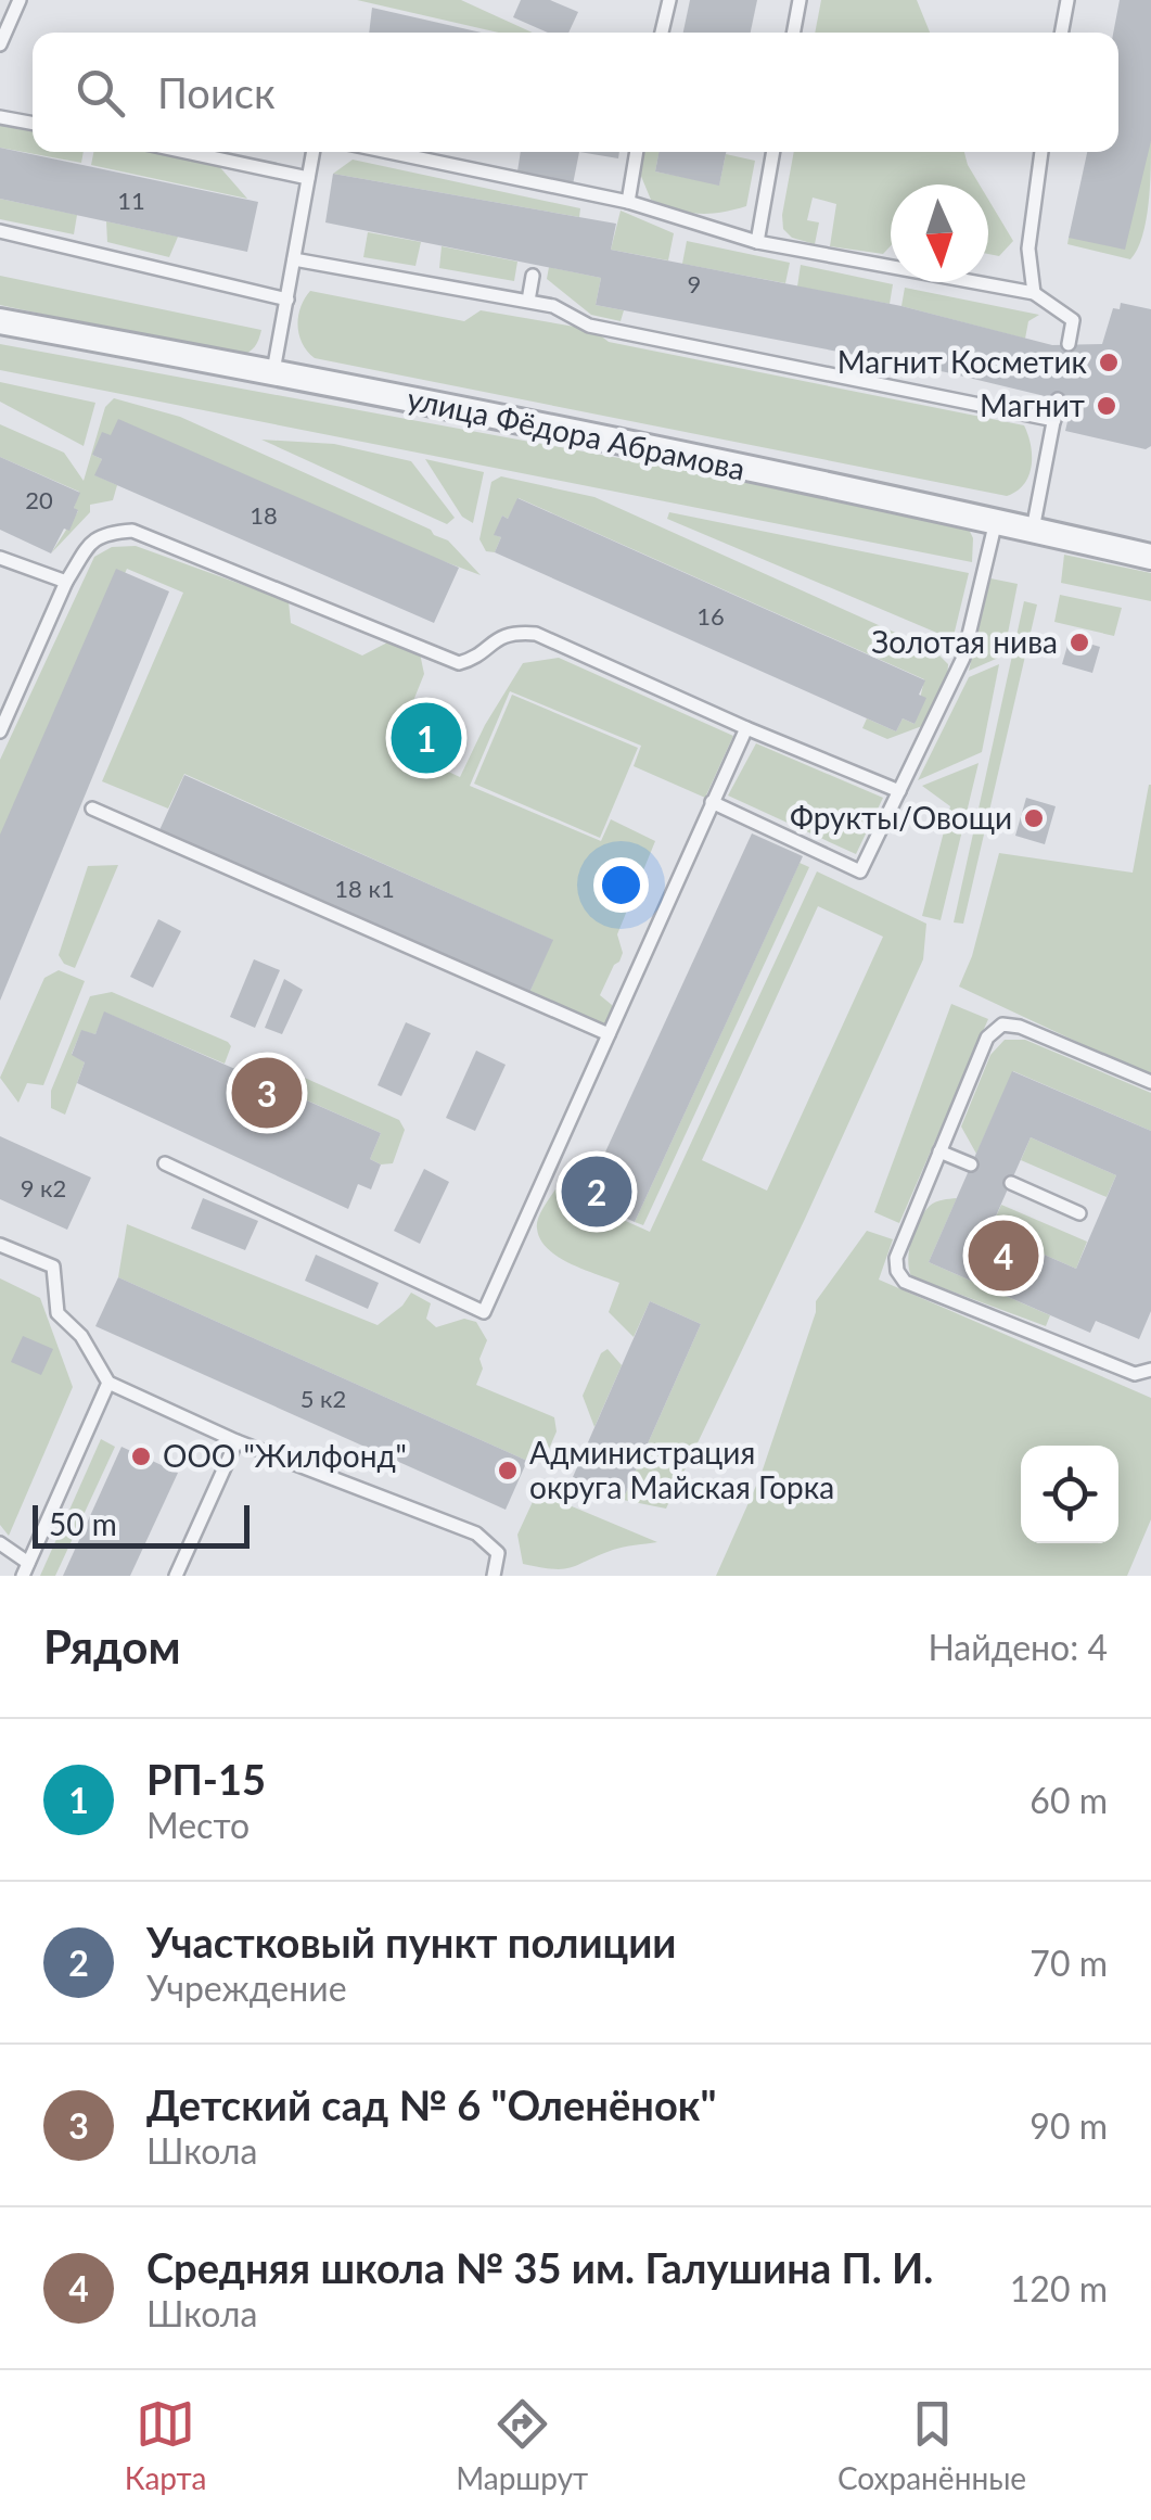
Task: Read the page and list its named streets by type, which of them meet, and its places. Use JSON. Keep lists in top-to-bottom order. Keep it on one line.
{"streets":{"street":["улица Фёдора Абрамова"]},"places":["Магнит Косметик","Магнит","Золотая нива","Фрукты/Овощи","ООО \"Жилфонд\"","Администрация округа Майская Горка"],"house_numbers":["11","9","20","18","16","18 к1","9 к2","5 к2"],"scale_bar":"50 m","north":"bottom","page":{"search":"Поиск","pins":["1","3","2","4"],"scale":"50 m","heading":["Рядом","Найдено: 4"],"list":[{"mark":"1","name":"РП-15","note":"Место","value":"60 m"},{"mark":"2","name":"Участковый пункт полиции","note":"Учреждение","value":"70 m"},{"mark":"3","name":"Детский сад № 6 \"Оленёнок\"","note":"Школа","value":"90 m"},{"mark":"4","name":"Средняя школа № 35 им. Галушина П. И.","note":"Школа","value":"120 m"}],"nav":["Карта","Маршрут","Сохранённые"]}}
